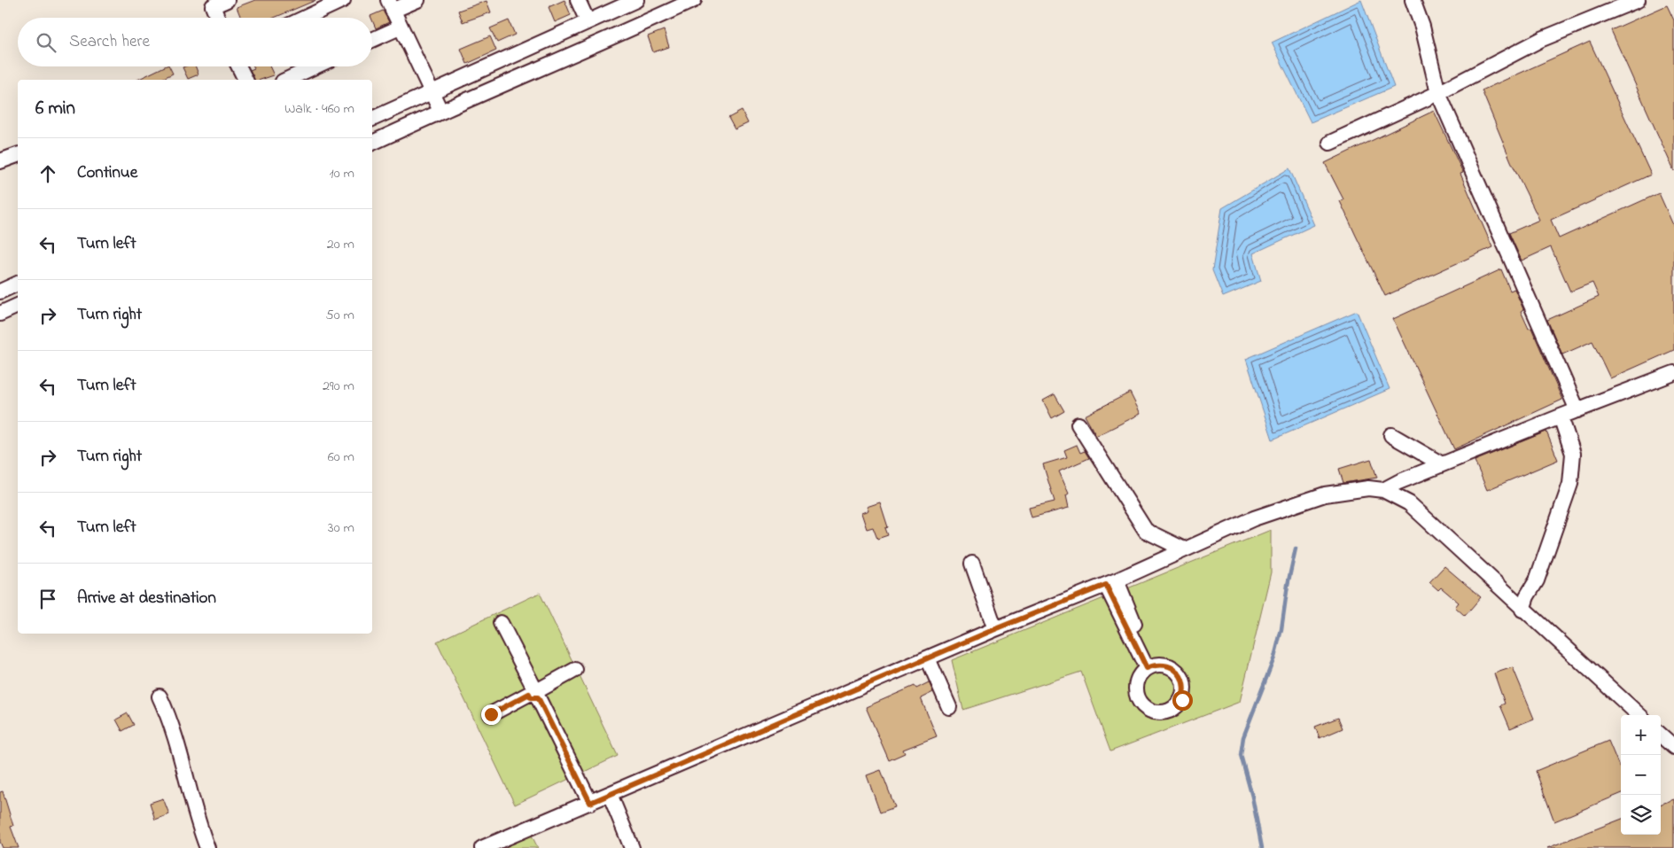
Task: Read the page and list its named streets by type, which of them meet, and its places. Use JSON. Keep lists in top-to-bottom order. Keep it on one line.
{"page":{"search":"Search here","heading":["6 min","Walk · 460 m"],"list":[["Continue","10 m"],["Turn left","20 m"],["Turn right","50 m"],["Turn left","290 m"],["Turn right","60 m"],["Turn left","30 m"],"Arrive at destination"],"map_buttons":["+","−"]}}
